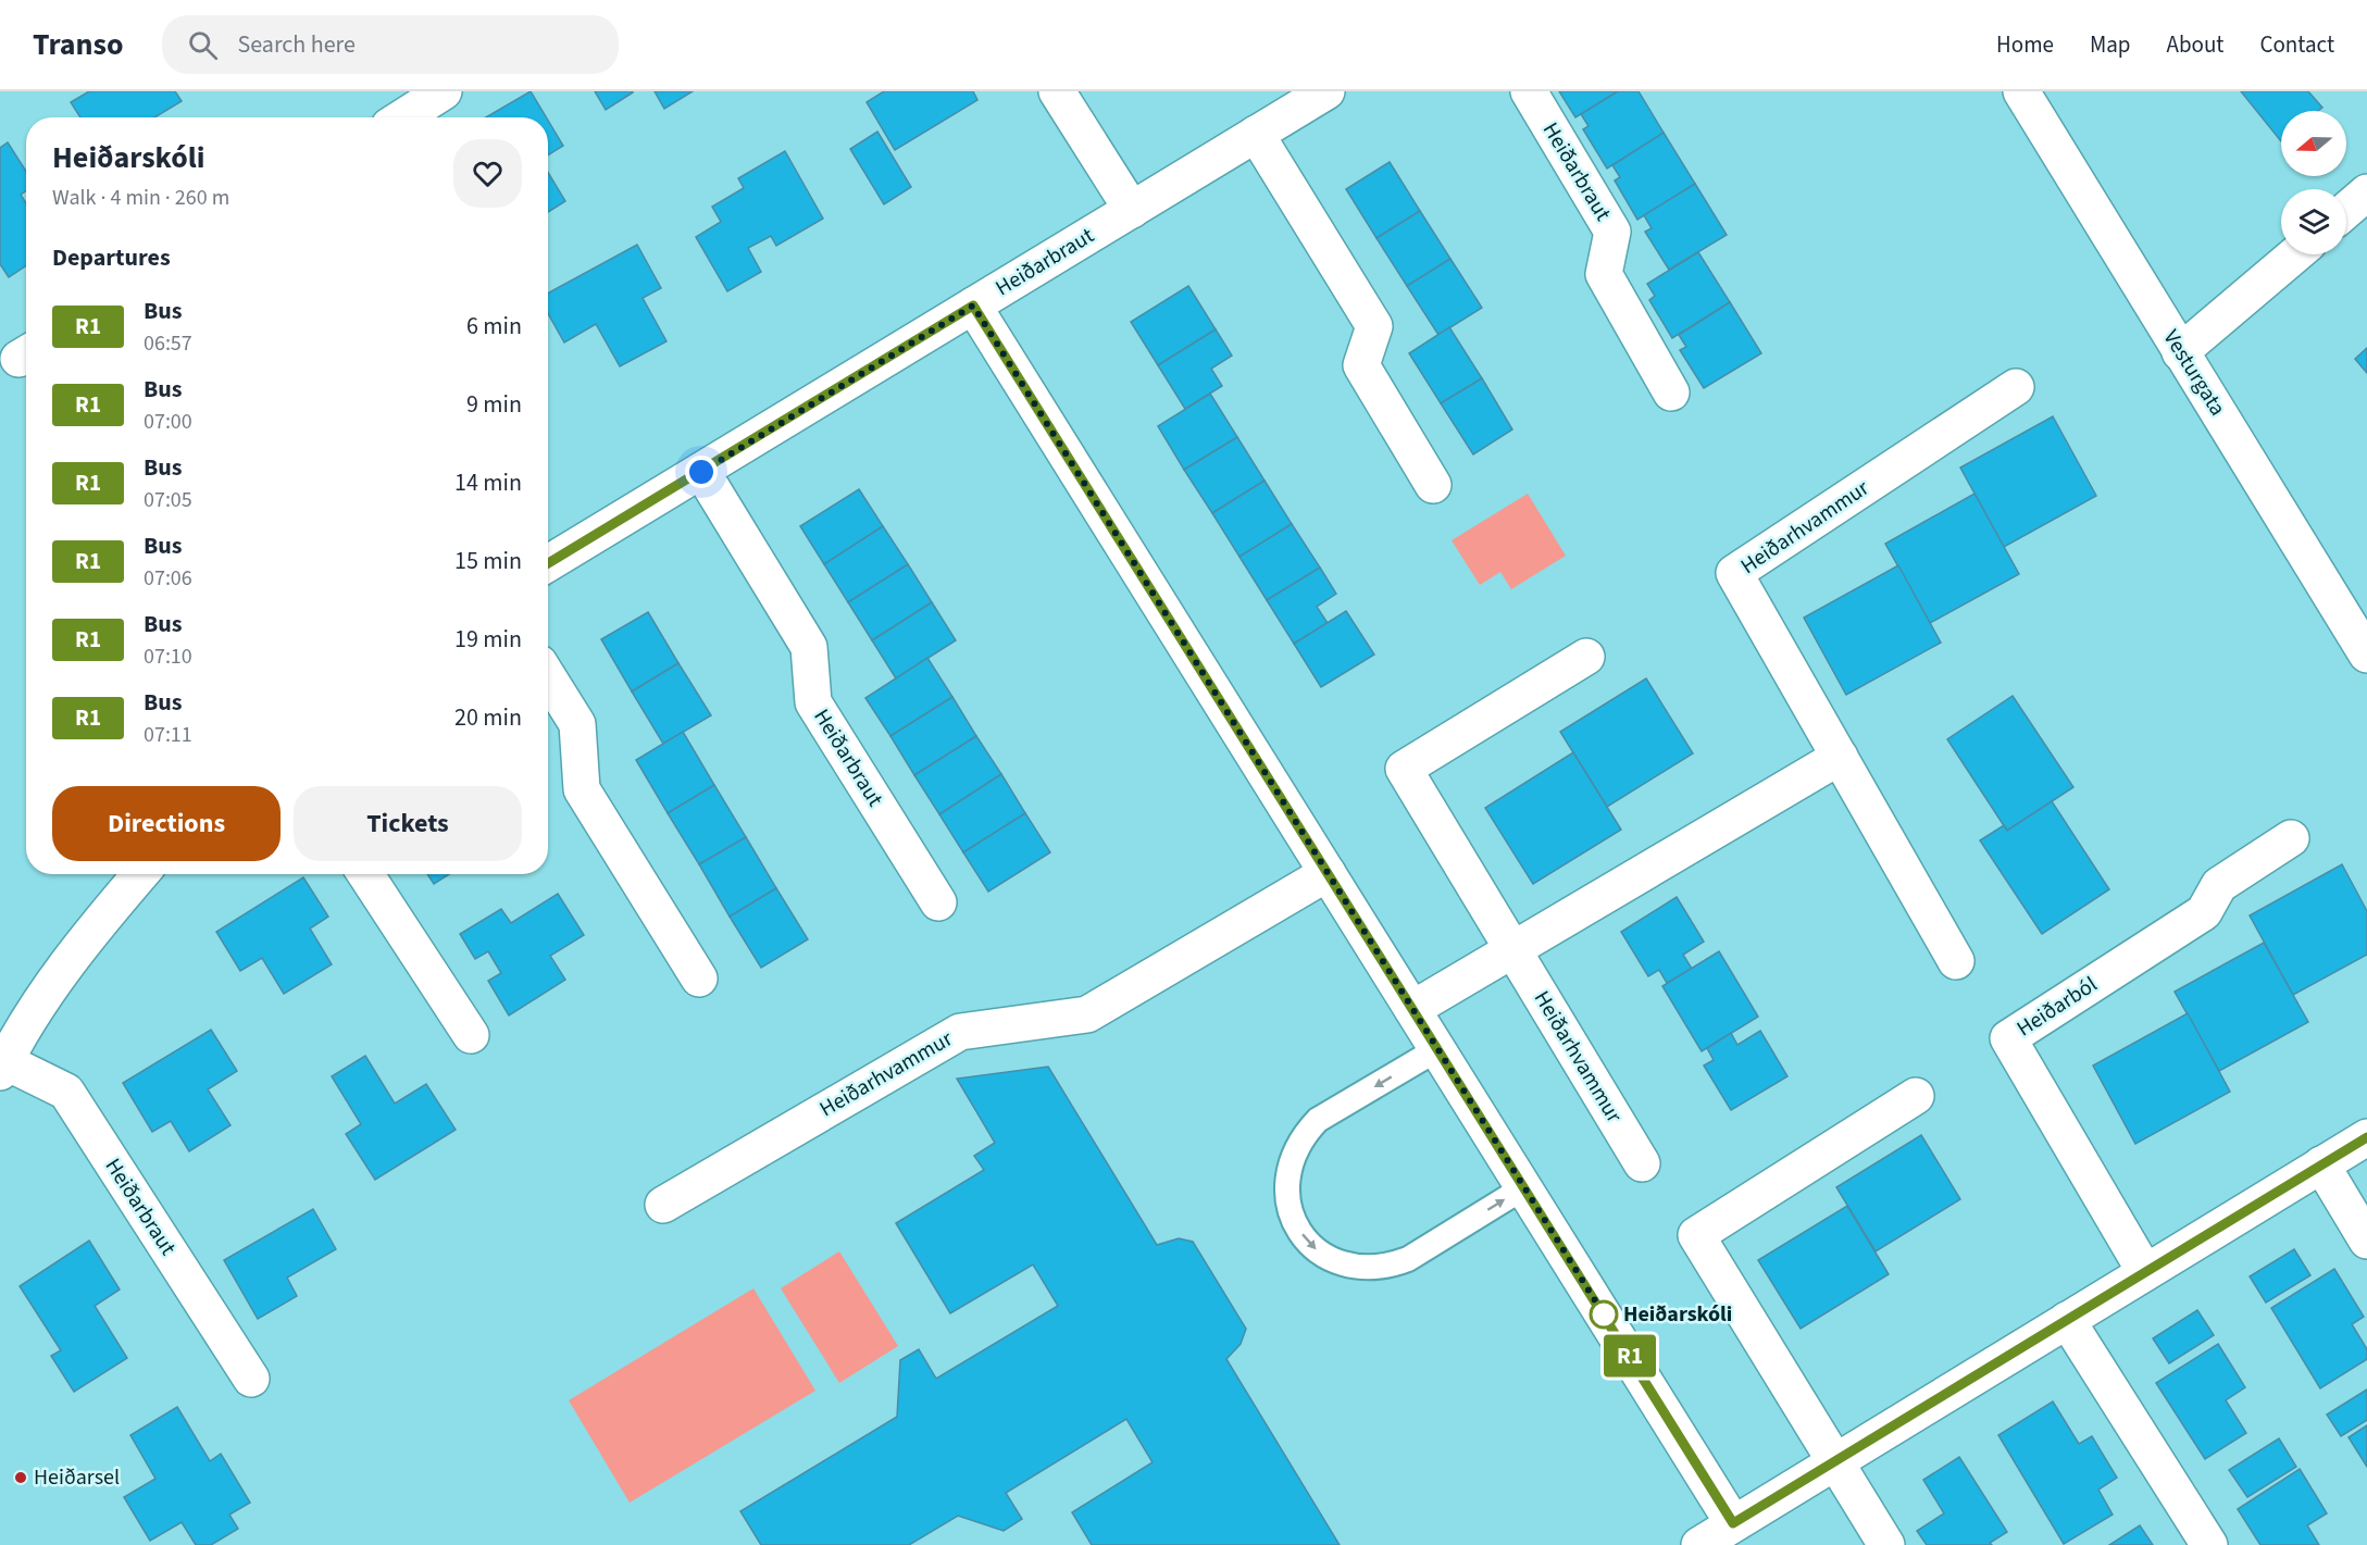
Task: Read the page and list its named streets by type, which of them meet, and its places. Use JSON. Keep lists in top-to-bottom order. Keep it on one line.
{"streets":{"street":["Heiðarbraut","Vesturgata","Heiðarhvammur","Heiðarból"]},"places":["Heiðarskóli","Heiðarsel"],"lines":["bus line R1"],"north":"left","page":{"header":"Transo","search":"Search here","nav":["Home","Map","About","Contact"],"on_map":"R1","heading":[["Heiðarskóli","Walk · 4 min · 260 m"],"Departures"],"list":[{"mark":"R1","name":"Bus","note":"06:57","value":"6 min"},{"mark":"R1","name":"Bus","note":"07:00","value":"9 min"},{"mark":"R1","name":"Bus","note":"07:05","value":"14 min"},{"mark":"R1","name":"Bus","note":"07:06","value":"15 min"},{"mark":"R1","name":"Bus","note":"07:10","value":"19 min"},{"mark":"R1","name":"Bus","note":"07:11","value":"20 min"}],"buttons":["Directions","Tickets"]}}
